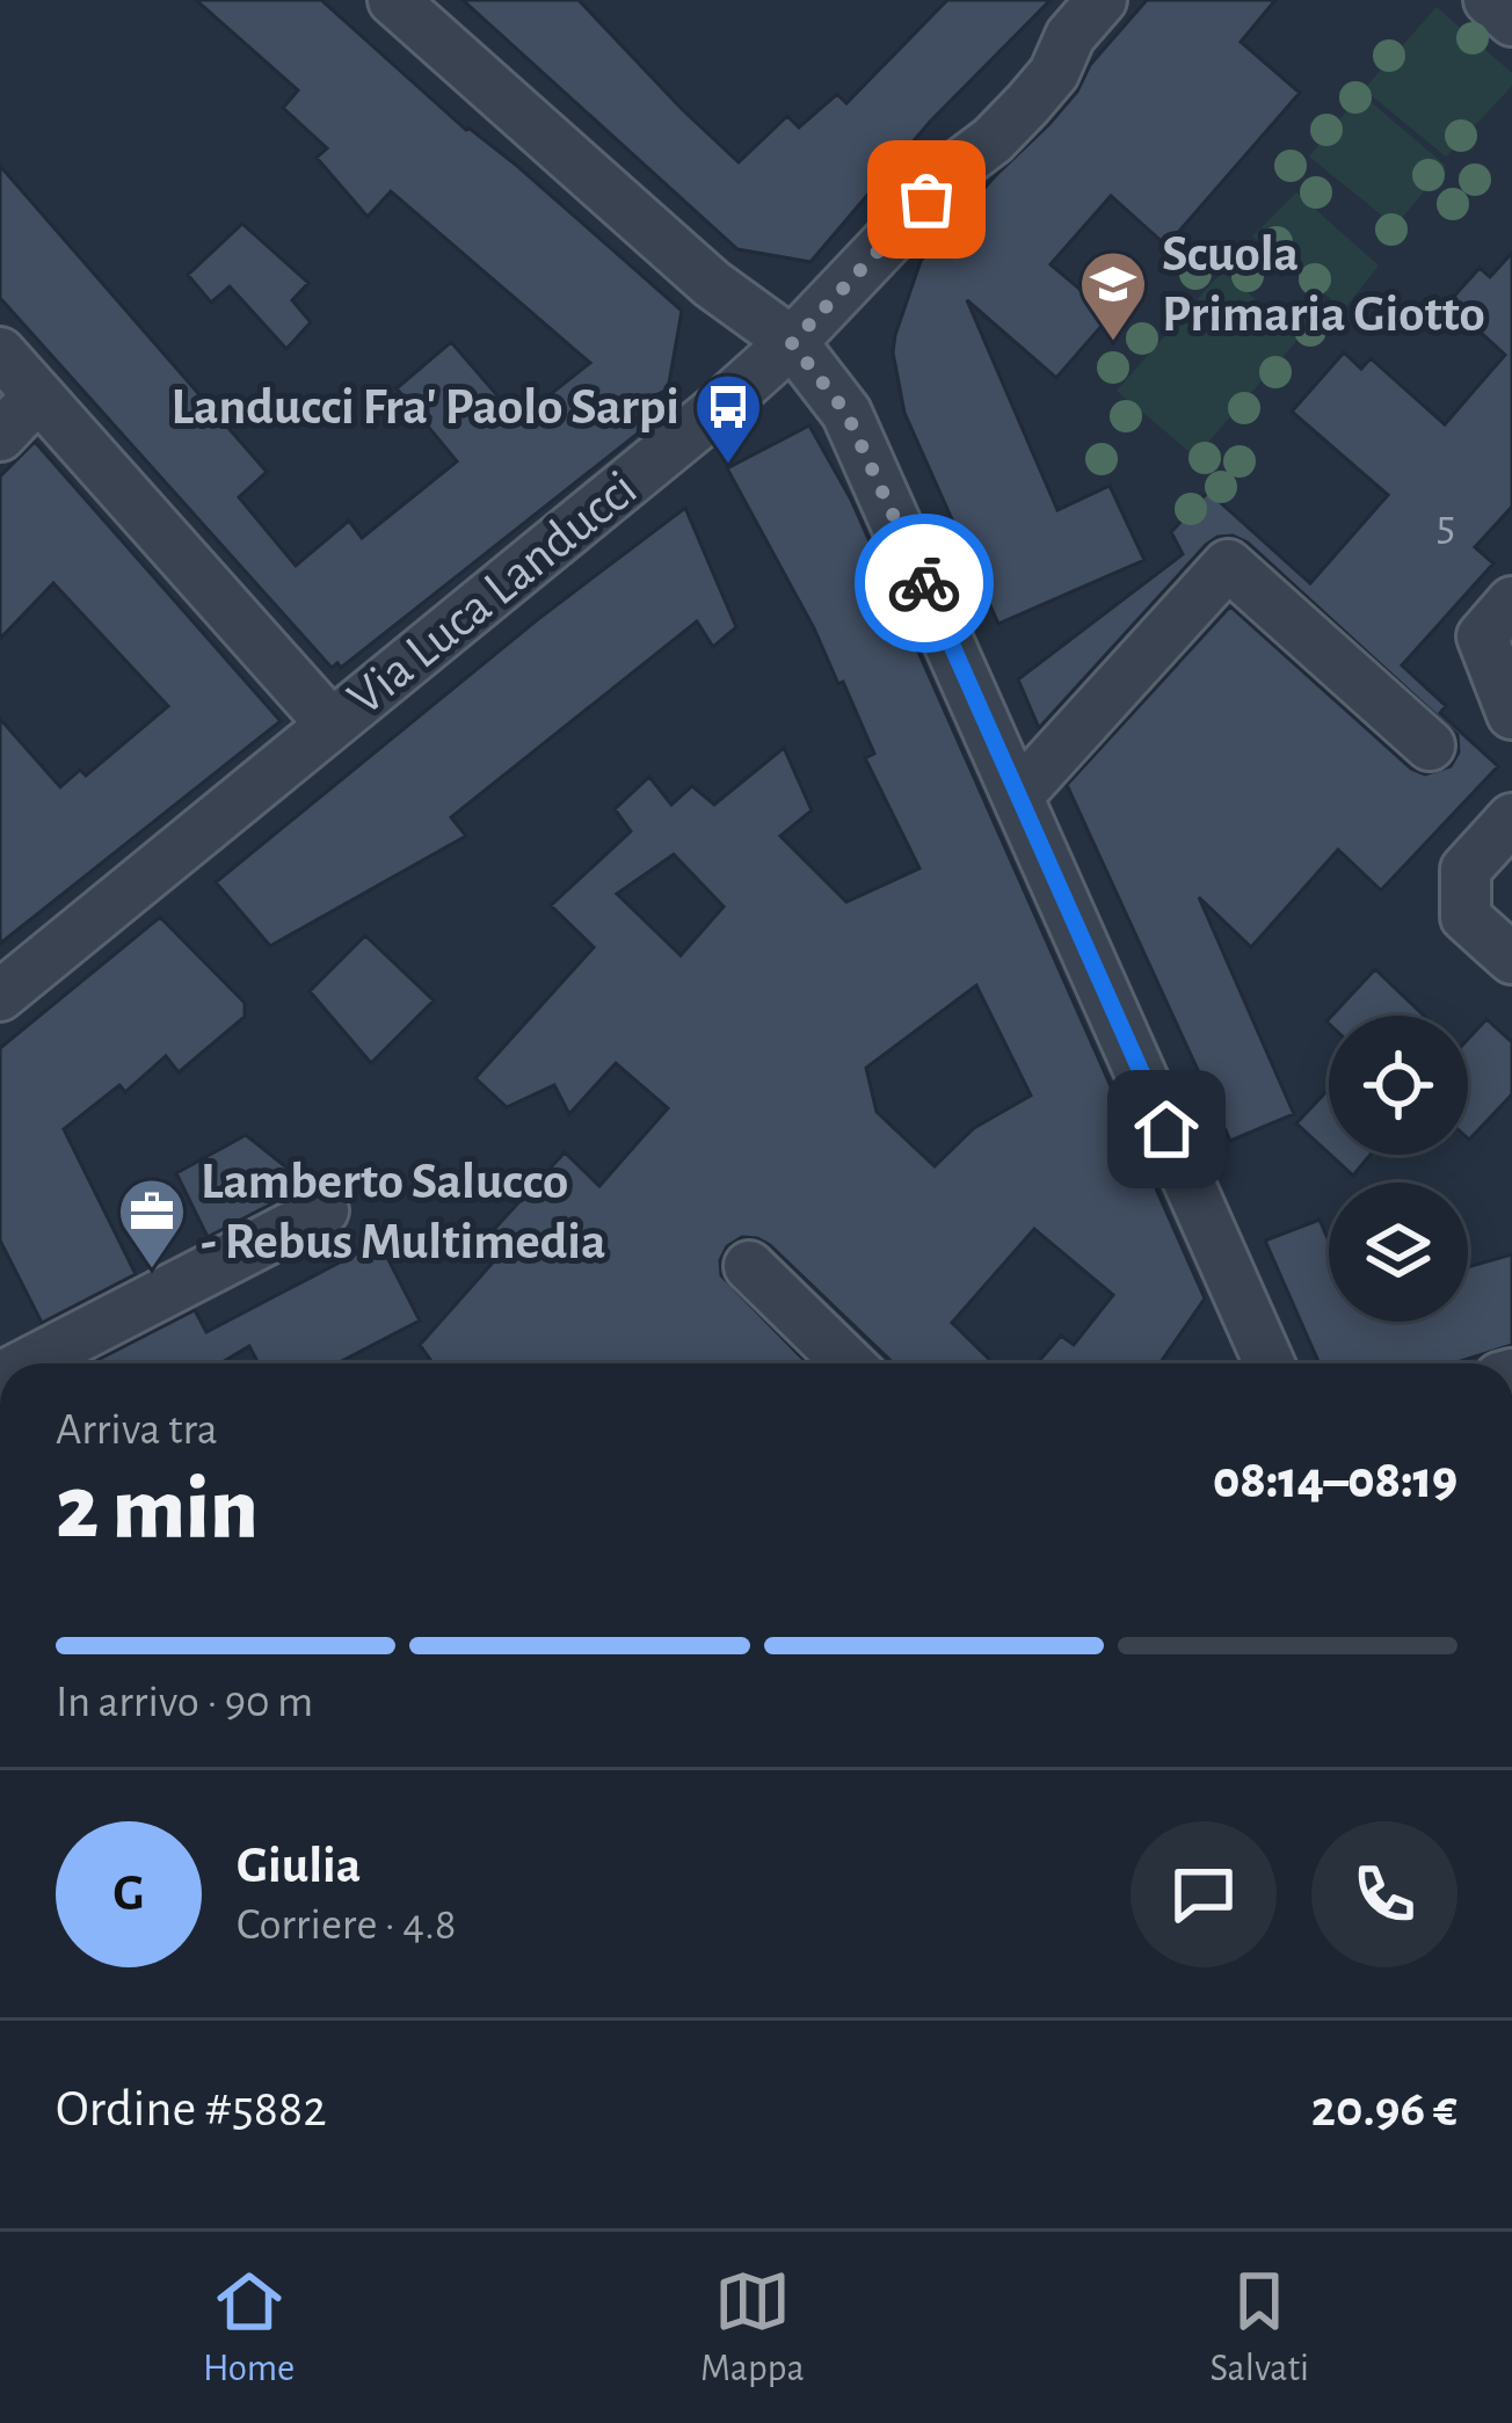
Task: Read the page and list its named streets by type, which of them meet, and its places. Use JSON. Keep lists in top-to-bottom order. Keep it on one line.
{"streets":{"street":["Via Luca Landucci"]},"places":{"school or university":["Scuola Primaria Giotto"],"bus stop":["Landucci Fra' Paolo Sarpi"],"office":["Lamberto Salucco - Rebus Multimedia"]},"house_numbers":["5"],"page":{"heading":["2 min","Arriva tra","08:14–08:19"],"panel":["Giulia","Corriere · 4.8","Ordine #5882","20.96 €"],"bar":"In arrivo · 90 m","round":"G","tabs":["Home","Mappa","Salvati"]}}
